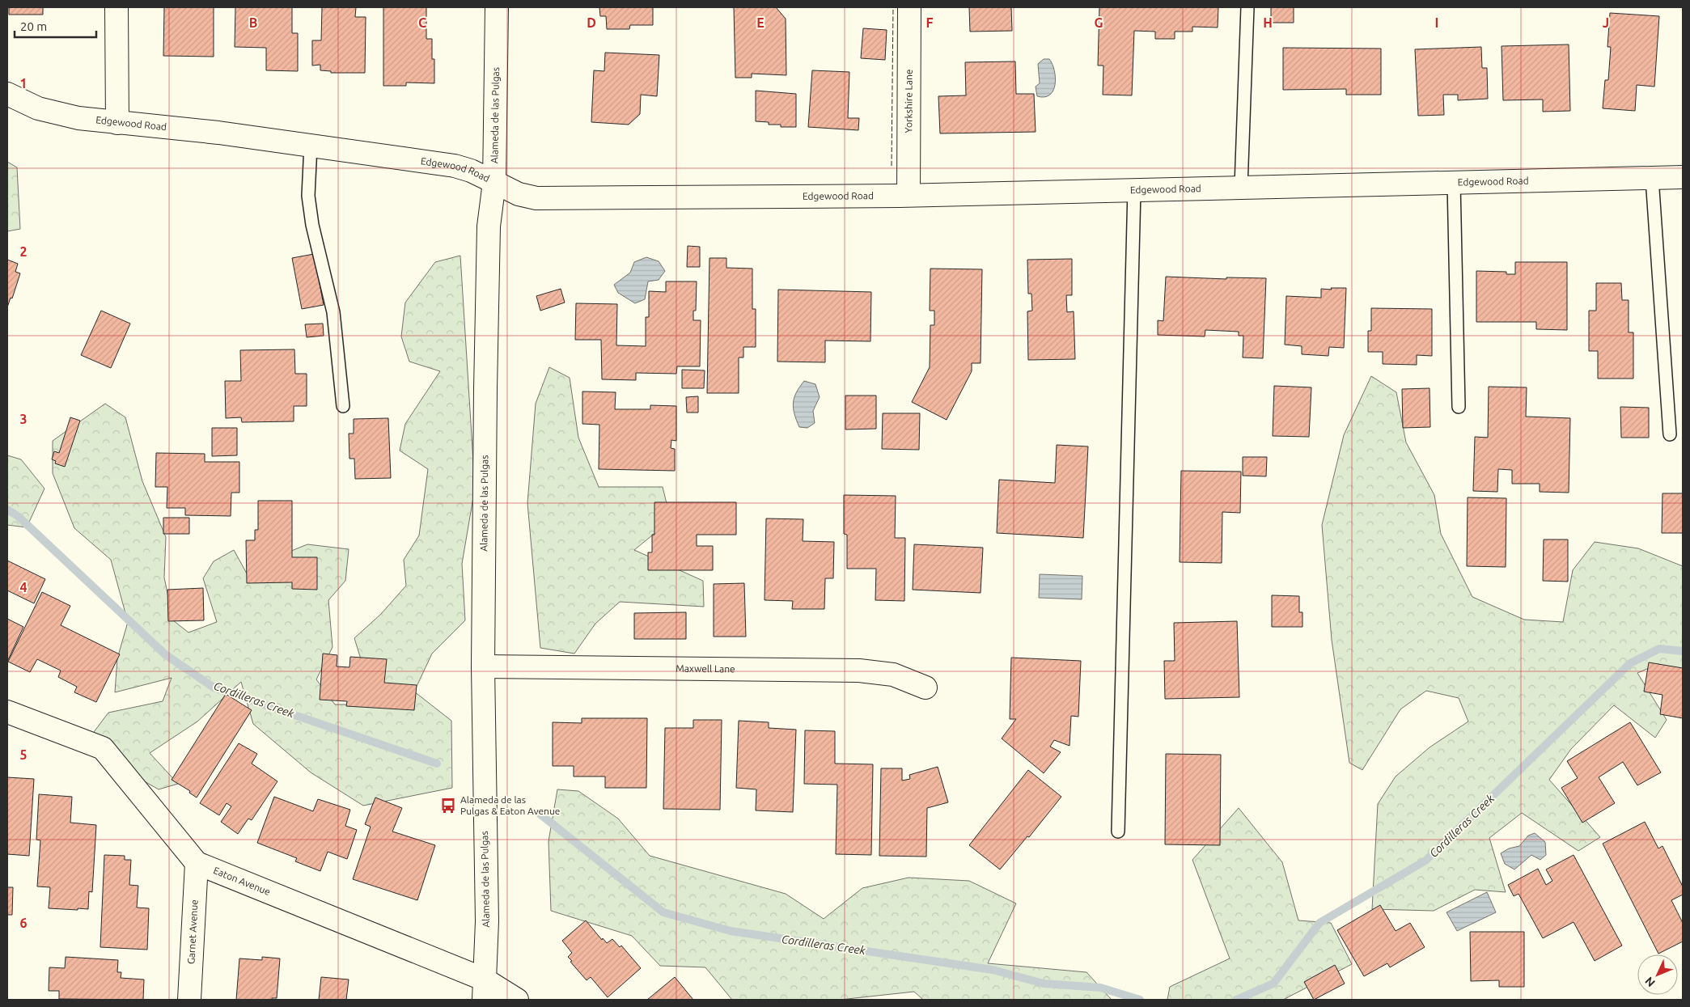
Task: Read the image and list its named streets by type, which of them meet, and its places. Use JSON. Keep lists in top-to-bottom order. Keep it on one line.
{"streets":{"main road":["Yorkshire Lane","Alameda de las Pulgas","Edgewood Road","Maxwell Lane","Eaton Avenue","Garnet Avenue"]},"crossings":[["Yorkshire Lane","Edgewood Road"],["Alameda de las Pulgas","Edgewood Road"],["Alameda de las Pulgas","Maxwell Lane"],["Alameda de las Pulgas","Eaton Avenue"],["Eaton Avenue","Garnet Avenue"]],"water":["Cordilleras Creek"],"places":{"bus stop":["Alameda de las Pulgas & Eaton Avenue"]},"scale_bar":"20 m","north":"bottom left","grid":{"columns":["B","C","D","E","F","G","H","I","J"],"rows":["1","2","3","4","5","6"]}}
